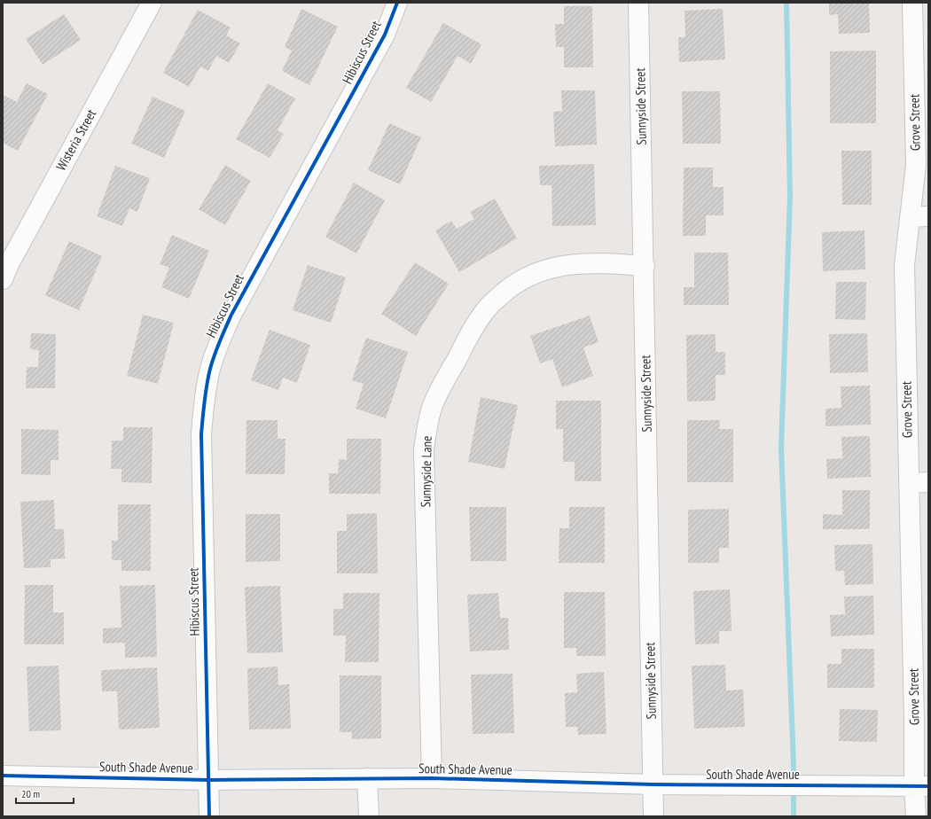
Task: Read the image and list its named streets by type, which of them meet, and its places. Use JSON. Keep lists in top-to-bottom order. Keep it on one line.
{"streets":{"street":["Hibiscus Street","Sunnyside Street","Grove Street","Wisteria Street","Sunnyside Lane","South Shade Avenue"]},"crossings":[["Hibiscus Street","South Shade Avenue"],["Sunnyside Street","Sunnyside Lane"],["Sunnyside Street","South Shade Avenue"],["Grove Street","South Shade Avenue"],["Sunnyside Lane","South Shade Avenue"]],"scale_bar":"20 m"}
